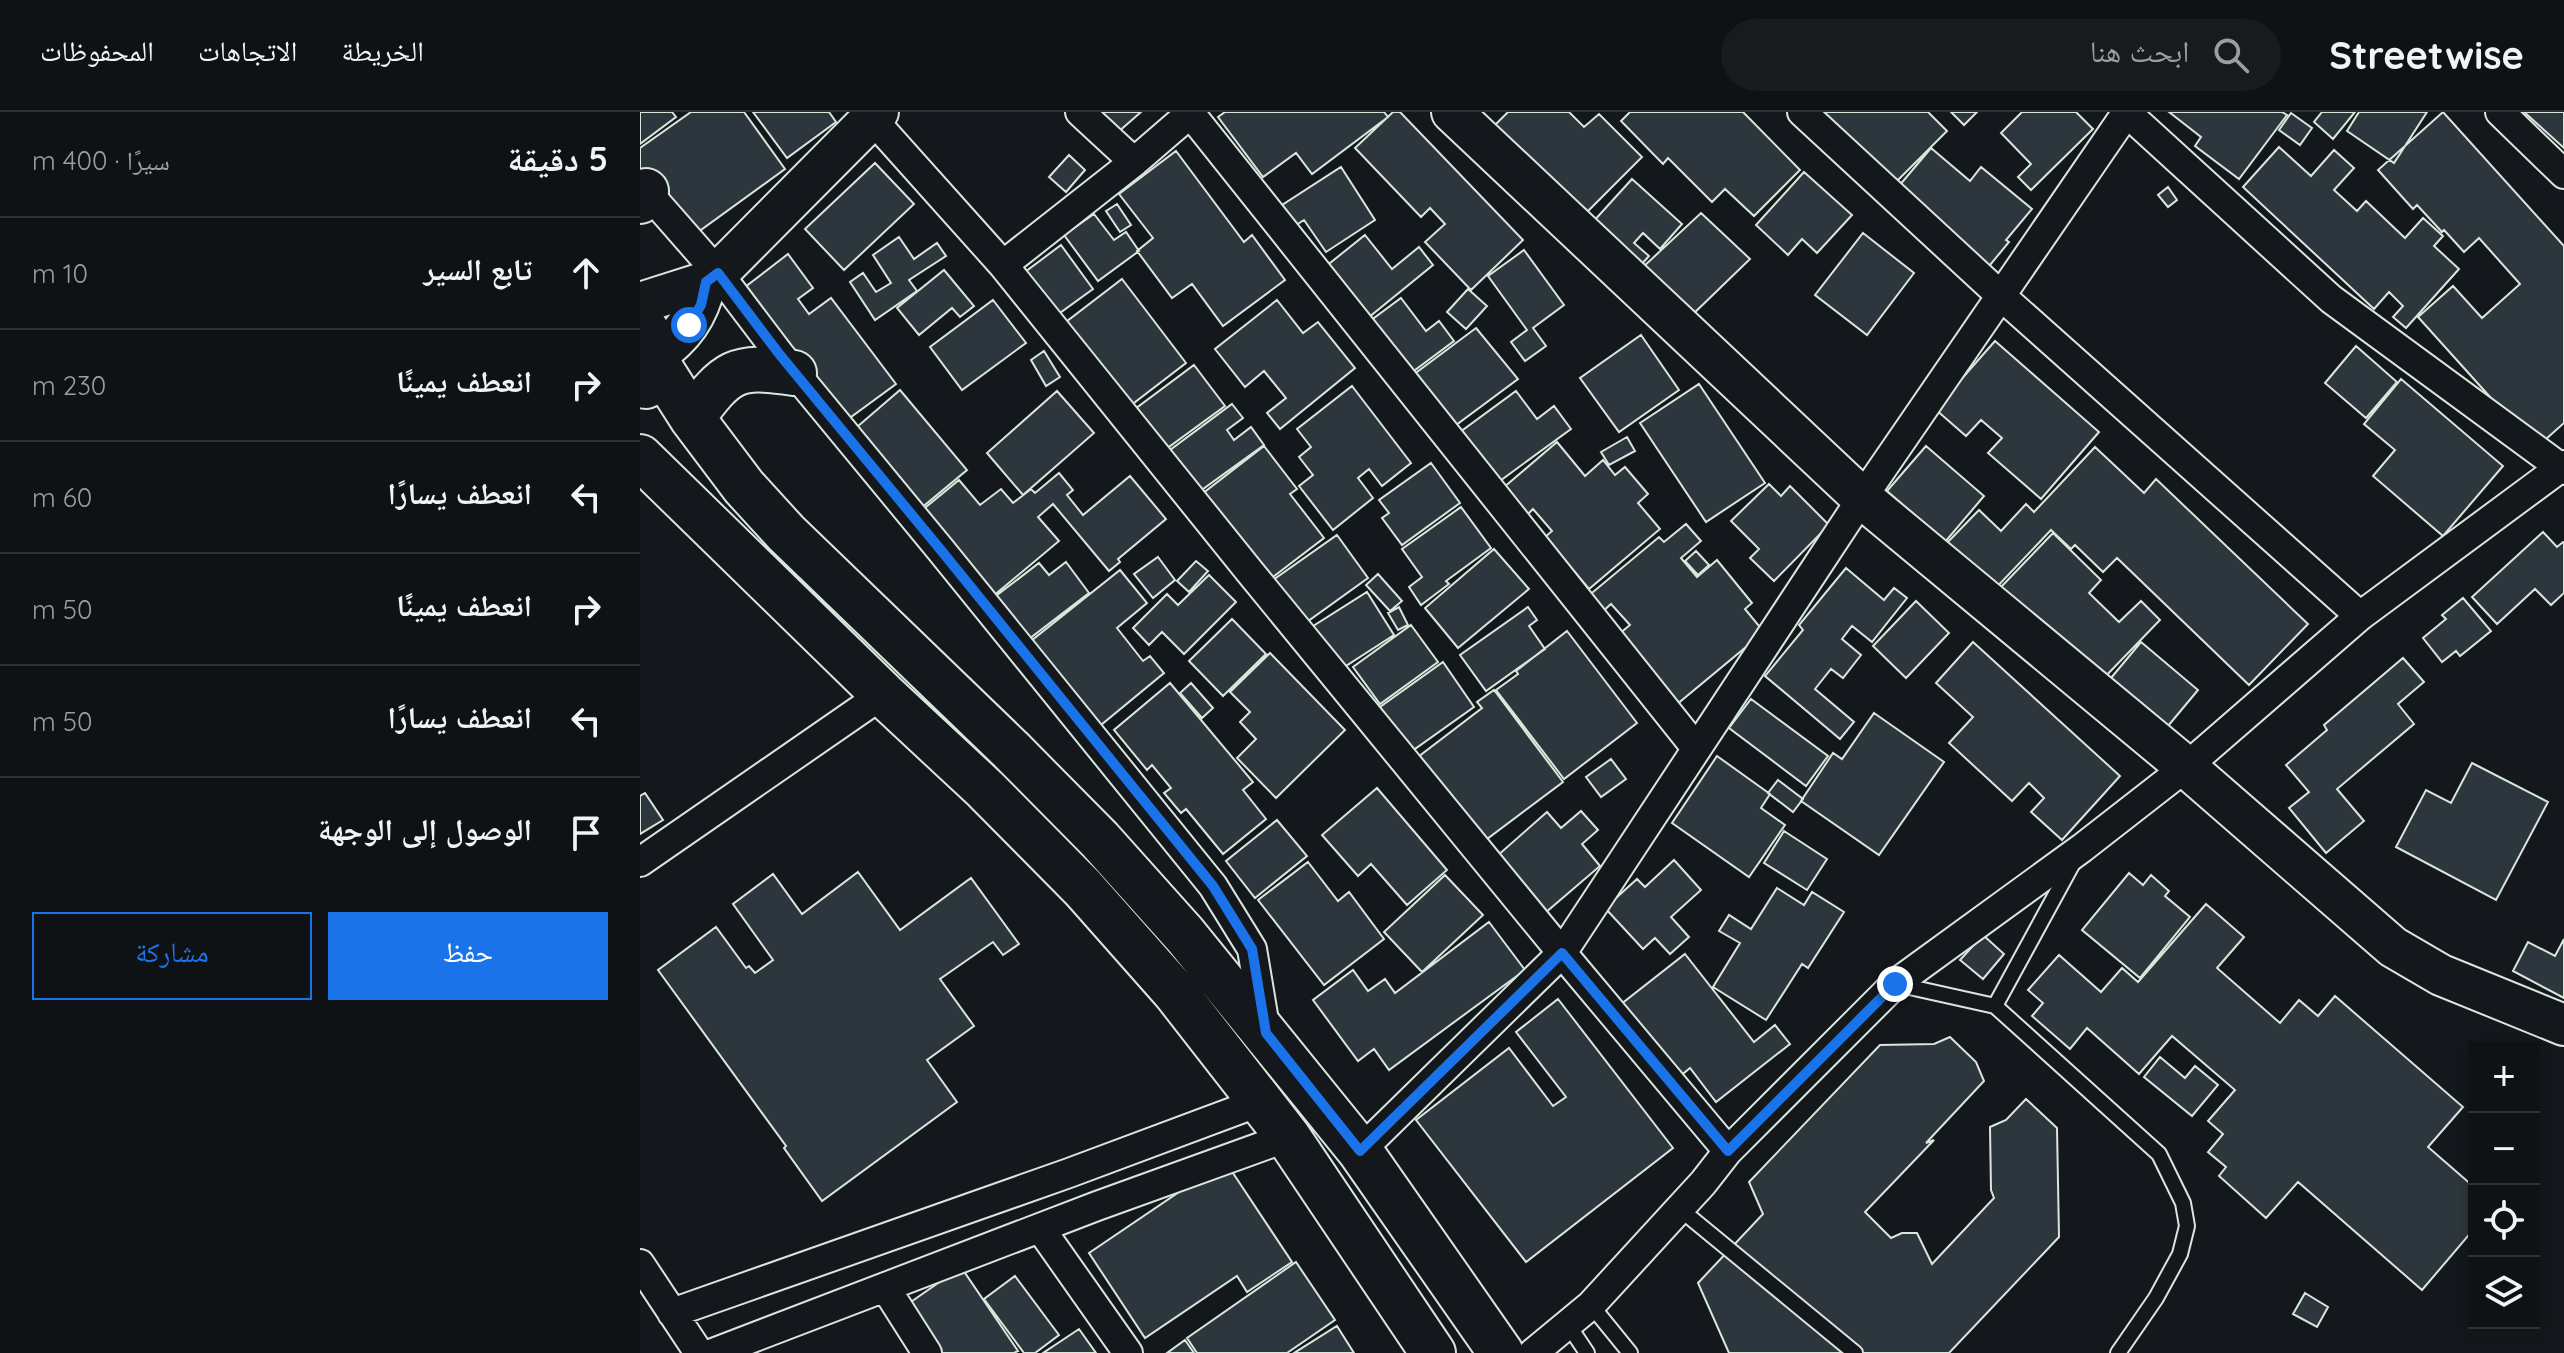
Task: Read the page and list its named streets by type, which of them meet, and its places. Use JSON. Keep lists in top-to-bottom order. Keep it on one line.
{"page":{"header":"Streetwise","search":"ابحث هنا","nav":["الخريطة","الاتجاهات","المحفوظات"],"heading":["5 دقيقة","سيرًا · 400 m"],"list":[["تابع السير","10 m"],["انعطف يمينًا","230 m"],["انعطف يسارًا","60 m"],["انعطف يمينًا","50 m"],["انعطف يسارًا","50 m"],"الوصول إلى الوجهة"],"buttons":["حفظ","مشاركة"],"map_buttons":["+","−"]}}
